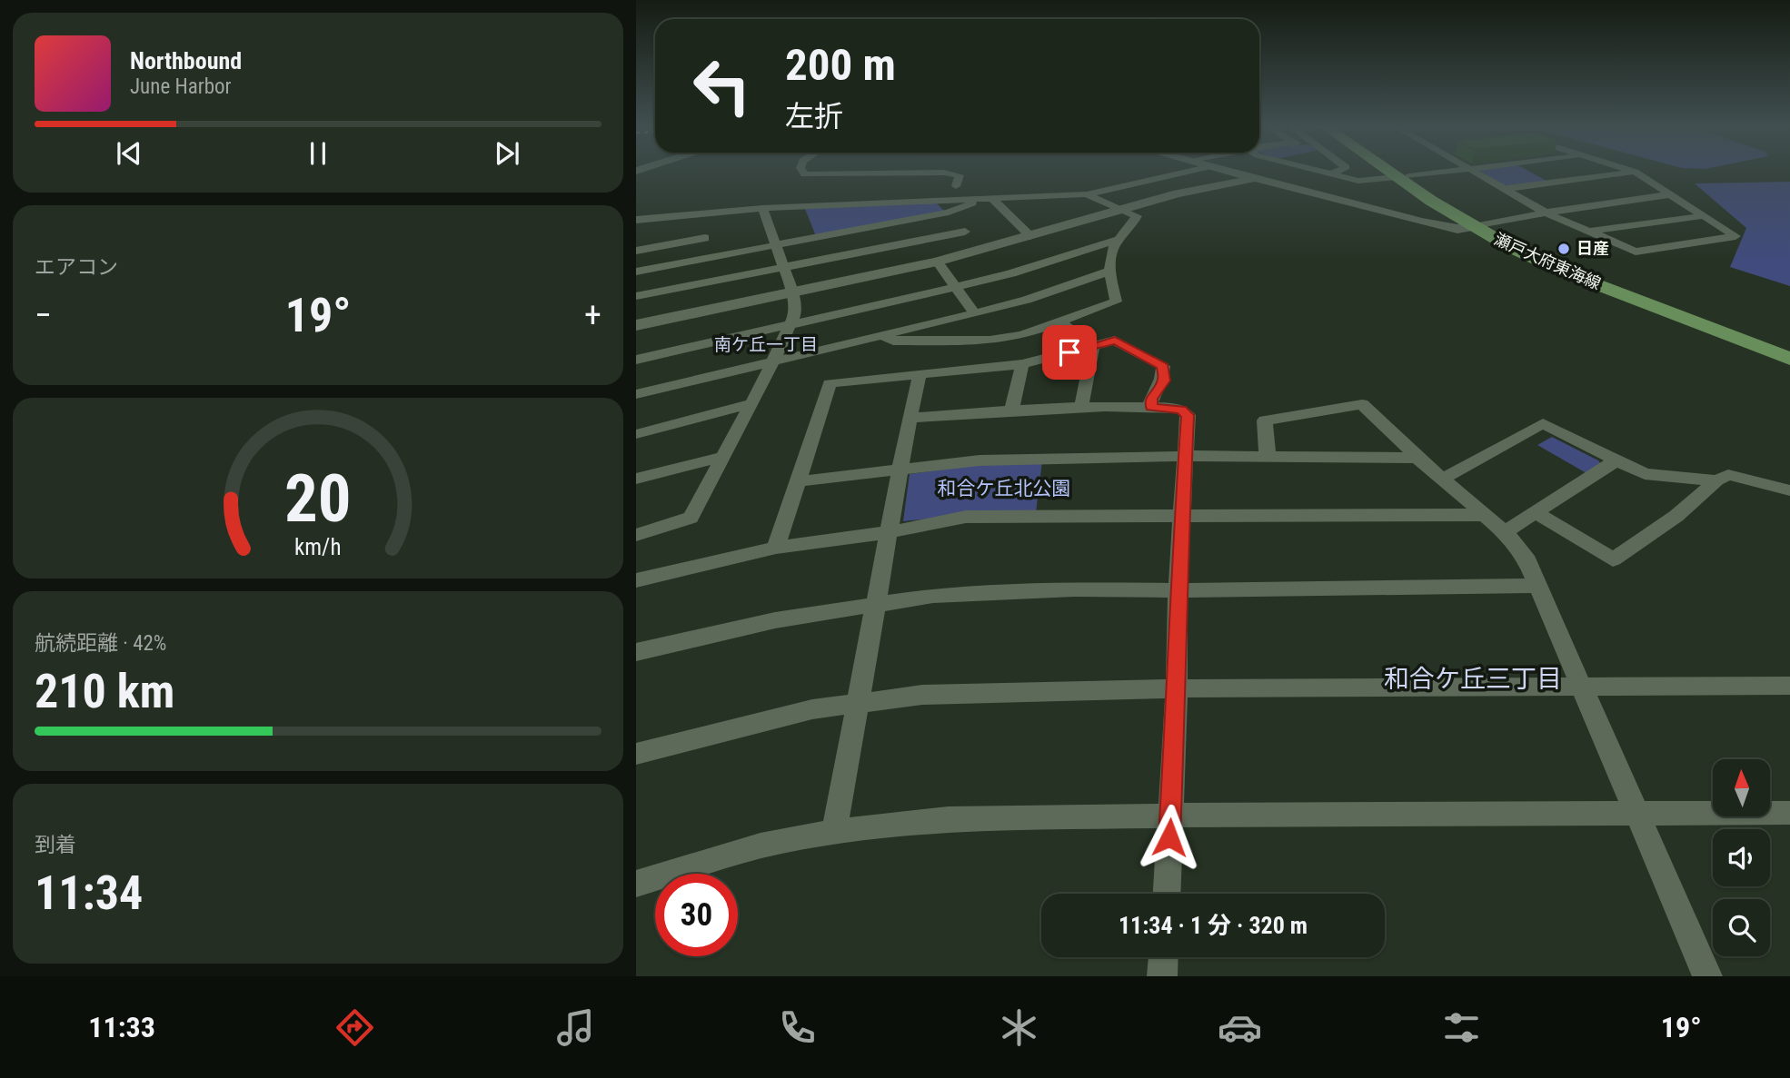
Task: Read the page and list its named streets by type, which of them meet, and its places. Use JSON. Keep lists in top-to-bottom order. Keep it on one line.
{"streets":{"main road":["瀬戸大府東海線"]},"districts":["南ケ丘一丁目","和合ケ丘三丁目"],"parks":["和合ケ丘北公園"],"places":["日産"],"north":"top","page":{"turn":["200 m","左折"],"song":["Northbound","June Harbor"],"tile":["エアコン",["航続距離 · 42%","210 km"],["到着","11:34"]],"heat":["−","19°","+"],"limit":"30","trip":"11:34 · 1 分 · 320 m","tabs":["11:33","19°"],"gauge":["20","km/h"]}}
